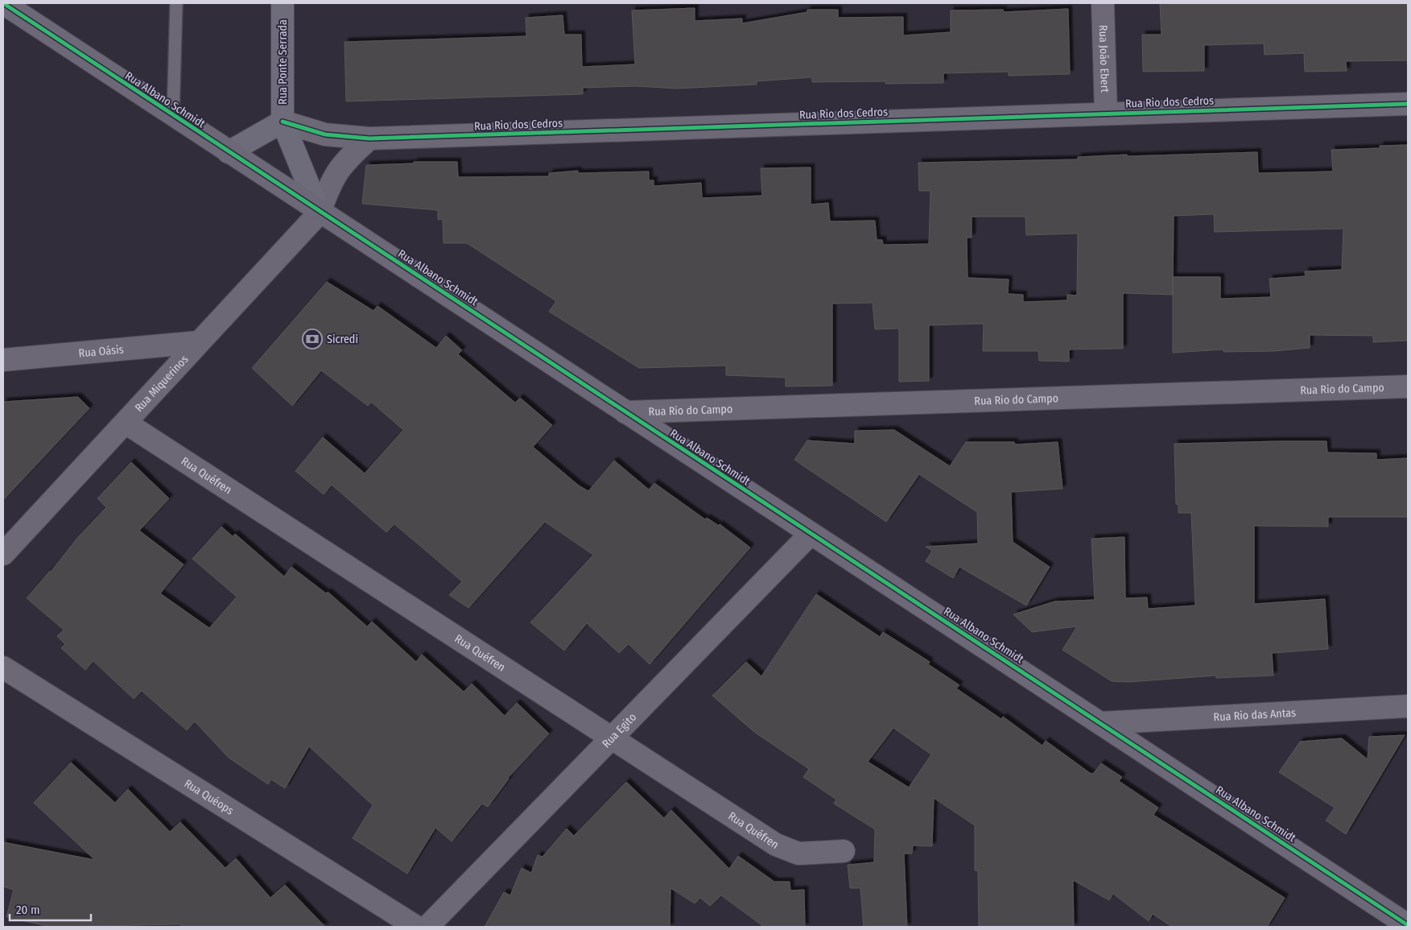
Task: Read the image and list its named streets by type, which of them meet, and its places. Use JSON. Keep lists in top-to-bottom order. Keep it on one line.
{"streets":{"main road":["Rua Albano Schmidt"],"street":["Rua João Ebert","Rua Ponte Serrada","Rua Rio dos Cedros","Rua Oásis","Rua Miquerinos","Rua Rio do Campo","Rua Quéfren","Rua Rio das Antas","Rua Egito","Rua Quéops"]},"crossings":[["Rua João Ebert","Rua Rio dos Cedros"],["Rua Ponte Serrada","Rua Albano Schmidt"],["Rua Ponte Serrada","Rua Rio dos Cedros"],["Rua Ponte Serrada","Rua Miquerinos"],["Rua Albano Schmidt","Rua Miquerinos"],["Rua Albano Schmidt","Rua Rio do Campo"],["Rua Albano Schmidt","Rua Rio das Antas"],["Rua Albano Schmidt","Rua Egito"],["Rua Oásis","Rua Miquerinos"],["Rua Miquerinos","Rua Quéfren"],["Rua Quéfren","Rua Egito"]],"places":{"bank":["Sicredi"]},"scale_bar":"20 m"}
